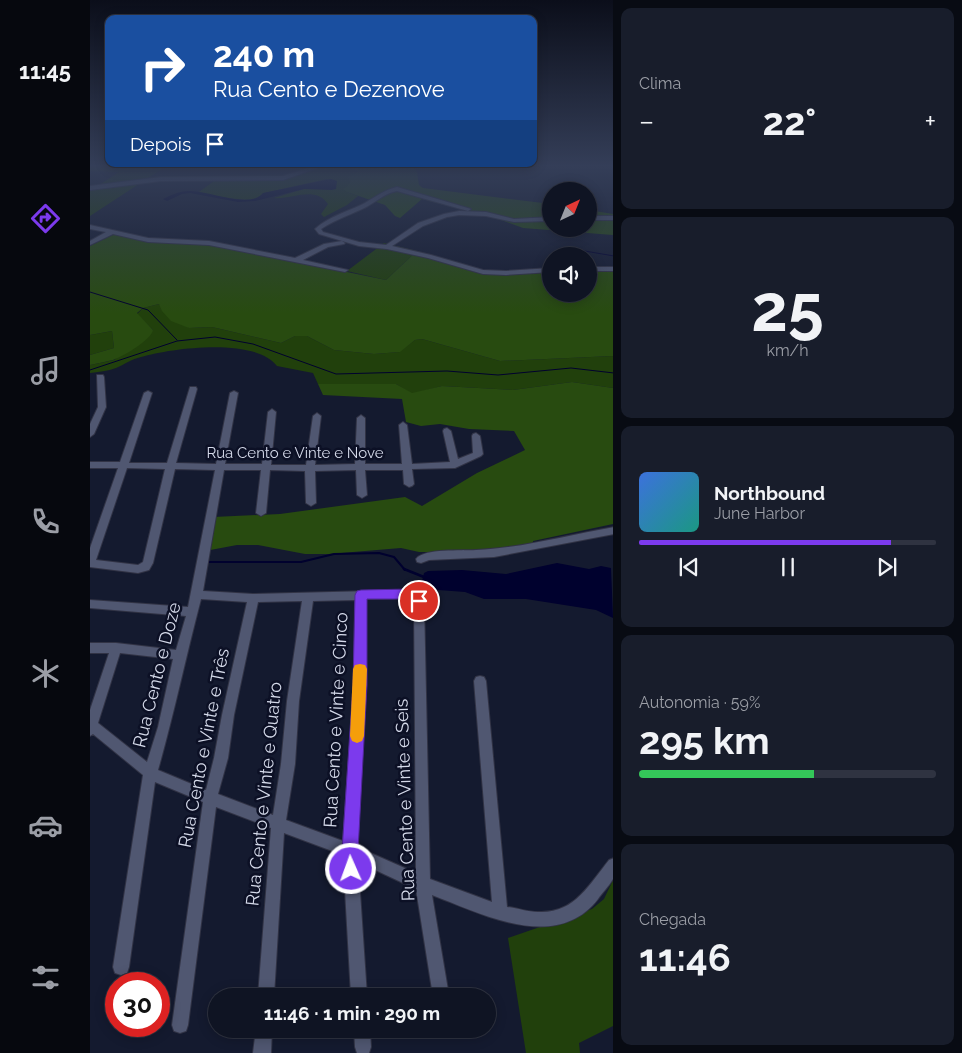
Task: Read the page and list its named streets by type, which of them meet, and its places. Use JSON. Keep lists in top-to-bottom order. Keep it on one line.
{"streets":{"street":["Rua Cento e Vinte e Nove","Rua Cento e Doze","Rua Cento e Vinte e Cinco","Rua Cento e Vinte e Três","Rua Cento e Vinte e Quatro","Rua Cento e Vinte e Seis"]},"crossings":[["Rua Cento e Vinte e Nove","Rua Cento e Doze"],["Rua Cento e Vinte e Cinco","Rua Cento e Vinte e Seis"]],"north":"top right","page":{"tabs":"11:45","tile":["Clima",["25","km/h"],["Autonomia · 59%","295 km"],["Chegada","11:46"]],"turn":["240 m","Rua Cento e Dezenove"],"heat":["−","22°","+"],"then":"Depois","song":["Northbound","June Harbor"],"limit":"30","trip":"11:46 · 1 min · 290 m"}}
